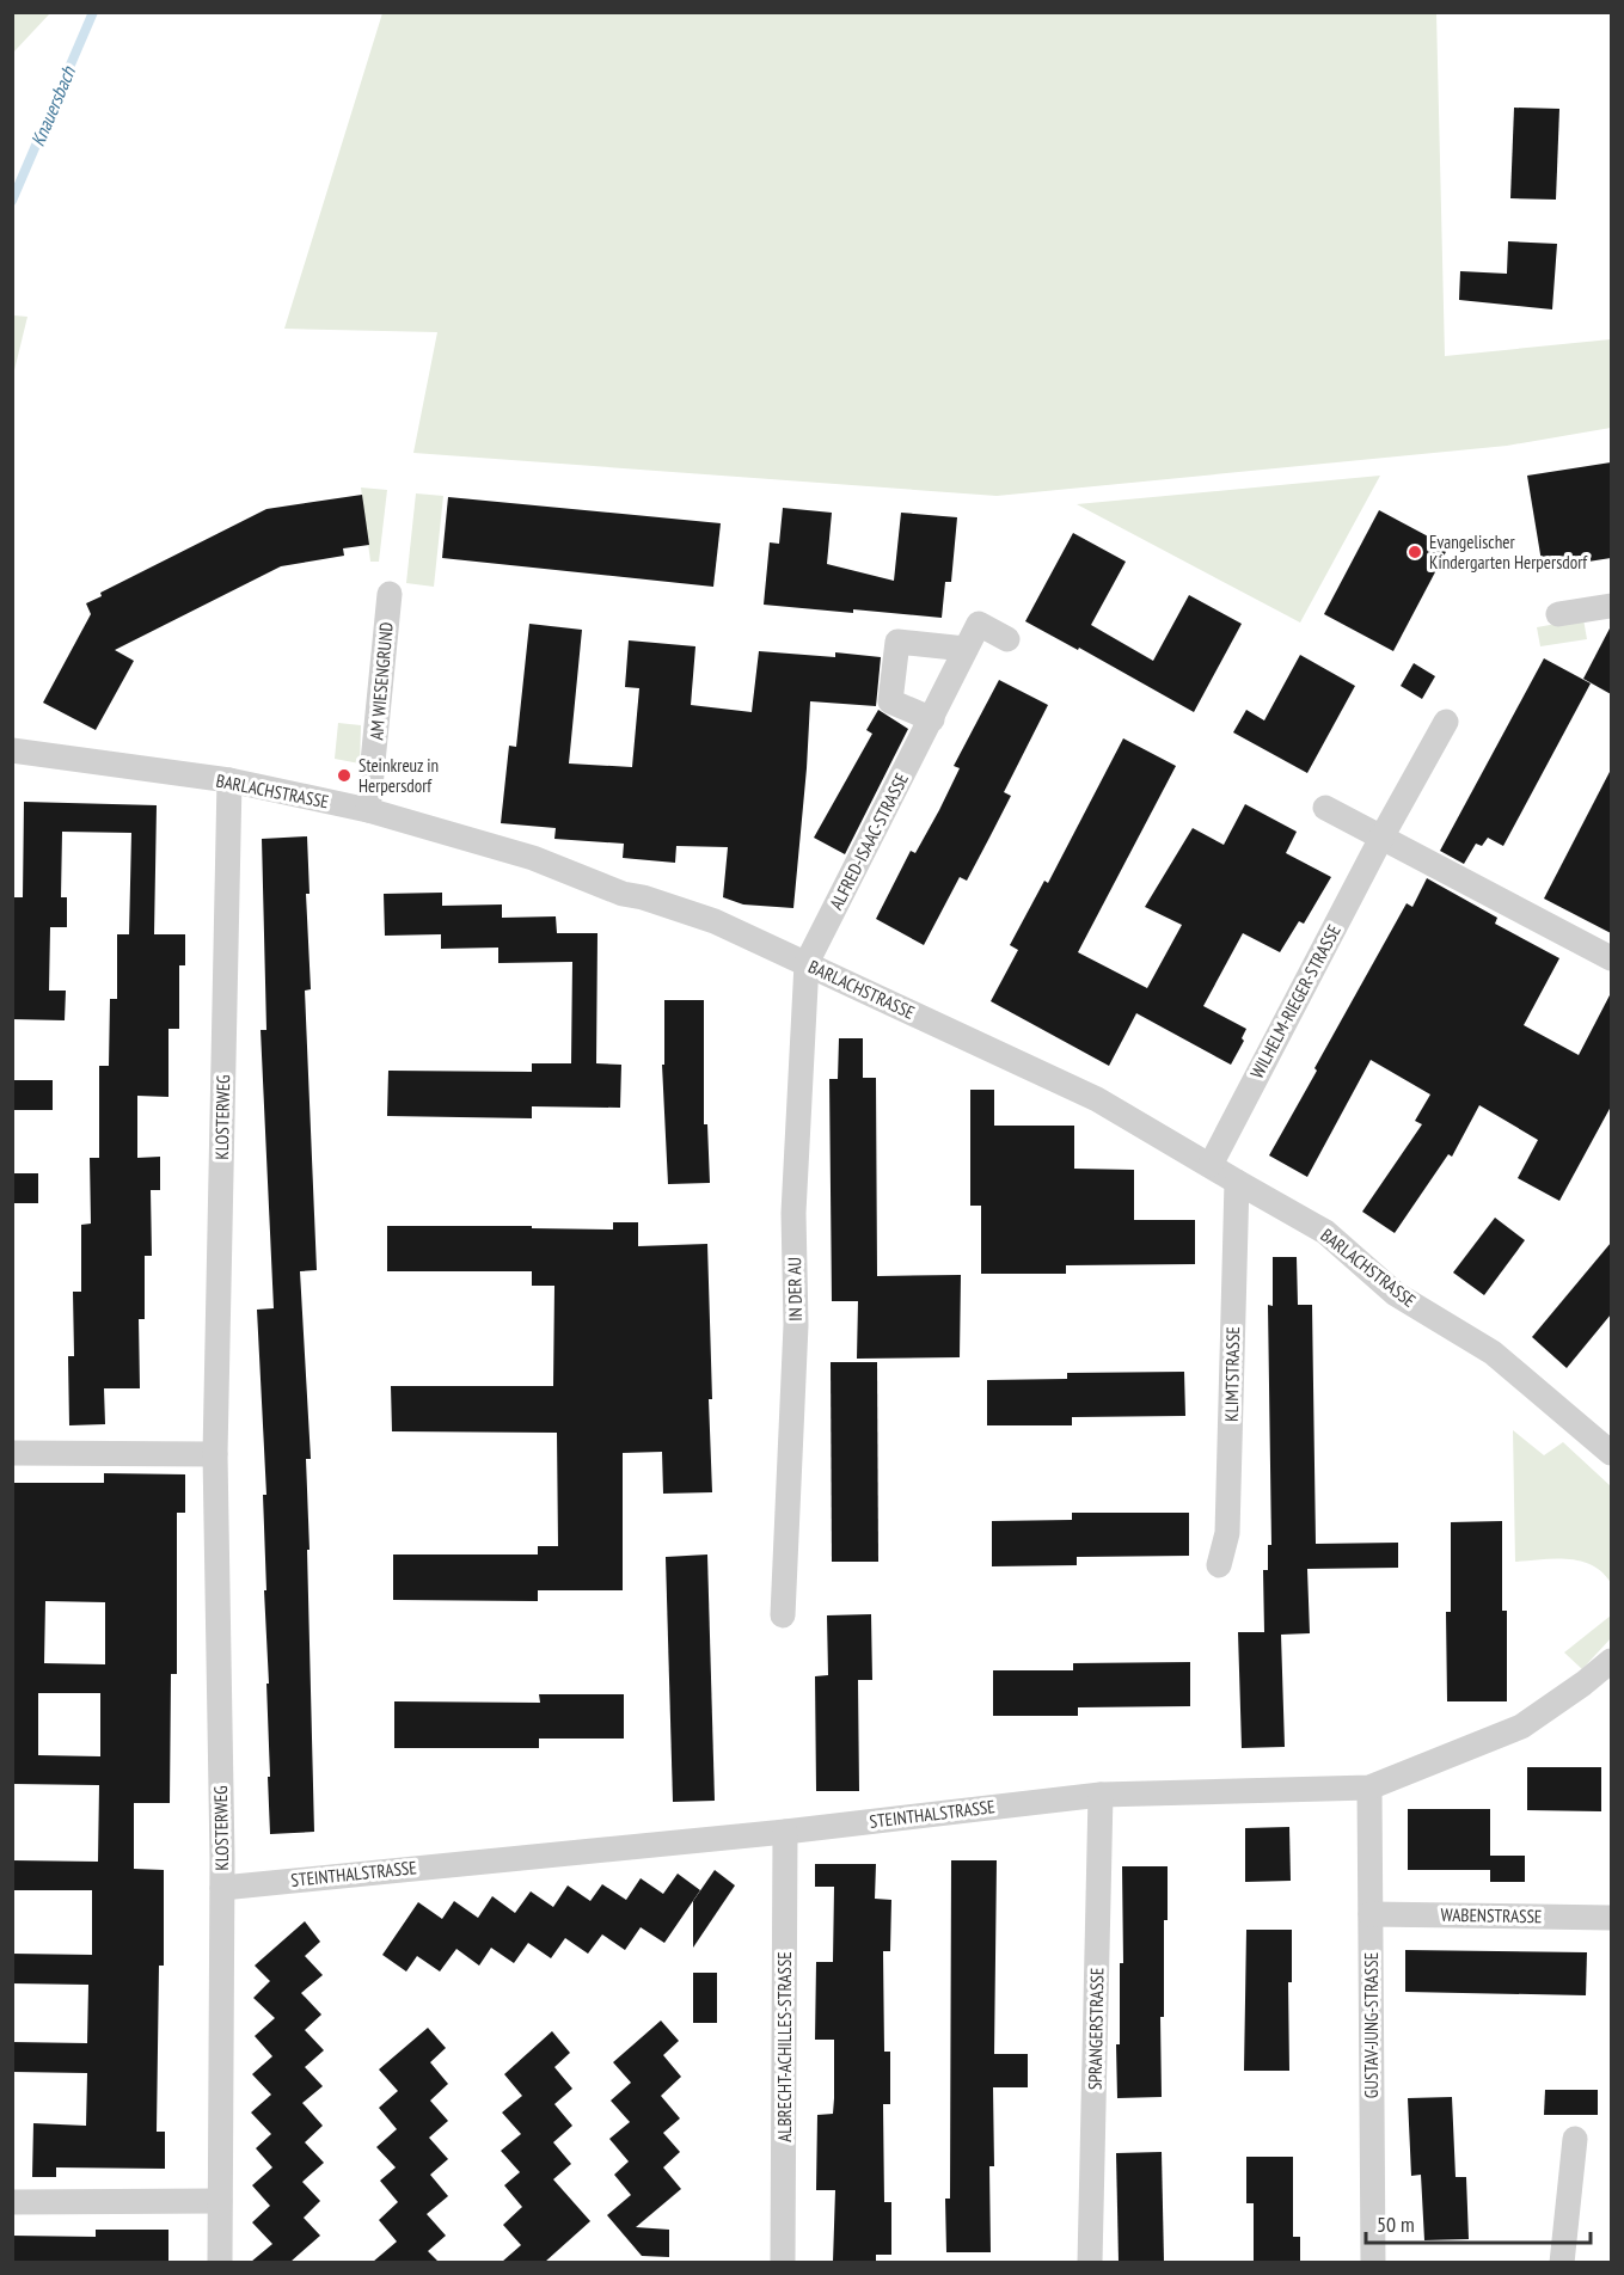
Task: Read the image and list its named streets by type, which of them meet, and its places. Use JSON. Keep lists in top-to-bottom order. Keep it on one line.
{"streets":{"street":["AM WIESENGRUND","BARLACHSTRASSE","ALFRED-ISAAC-STRASSE","WILHELM-RIEGER-STRASSE","KLOSTERWEG","IN DER AU","KLIMTSTRASSE","STEINTHALSTRASSE","WABENSTRASSE","GUSTAV-JUNG-STRASSE","SPRANGERSTRASSE","ALBRECHT-ACHILLES-STRASSE"]},"crossings":[["AM WIESENGRUND","BARLACHSTRASSE"],["BARLACHSTRASSE","ALFRED-ISAAC-STRASSE"],["BARLACHSTRASSE","WILHELM-RIEGER-STRASSE"],["BARLACHSTRASSE","KLOSTERWEG"],["BARLACHSTRASSE","IN DER AU"],["BARLACHSTRASSE","KLIMTSTRASSE"],["ALFRED-ISAAC-STRASSE","IN DER AU"],["KLOSTERWEG","STEINTHALSTRASSE"],["STEINTHALSTRASSE","GUSTAV-JUNG-STRASSE"],["STEINTHALSTRASSE","SPRANGERSTRASSE"],["STEINTHALSTRASSE","ALBRECHT-ACHILLES-STRASSE"],["WABENSTRASSE","GUSTAV-JUNG-STRASSE"]],"water":["Knauersbach"],"places":["Evangelischer Kindergarten Herpersdorf","Steinkreuz in Herpersdorf"],"scale_bar":"50 m"}
